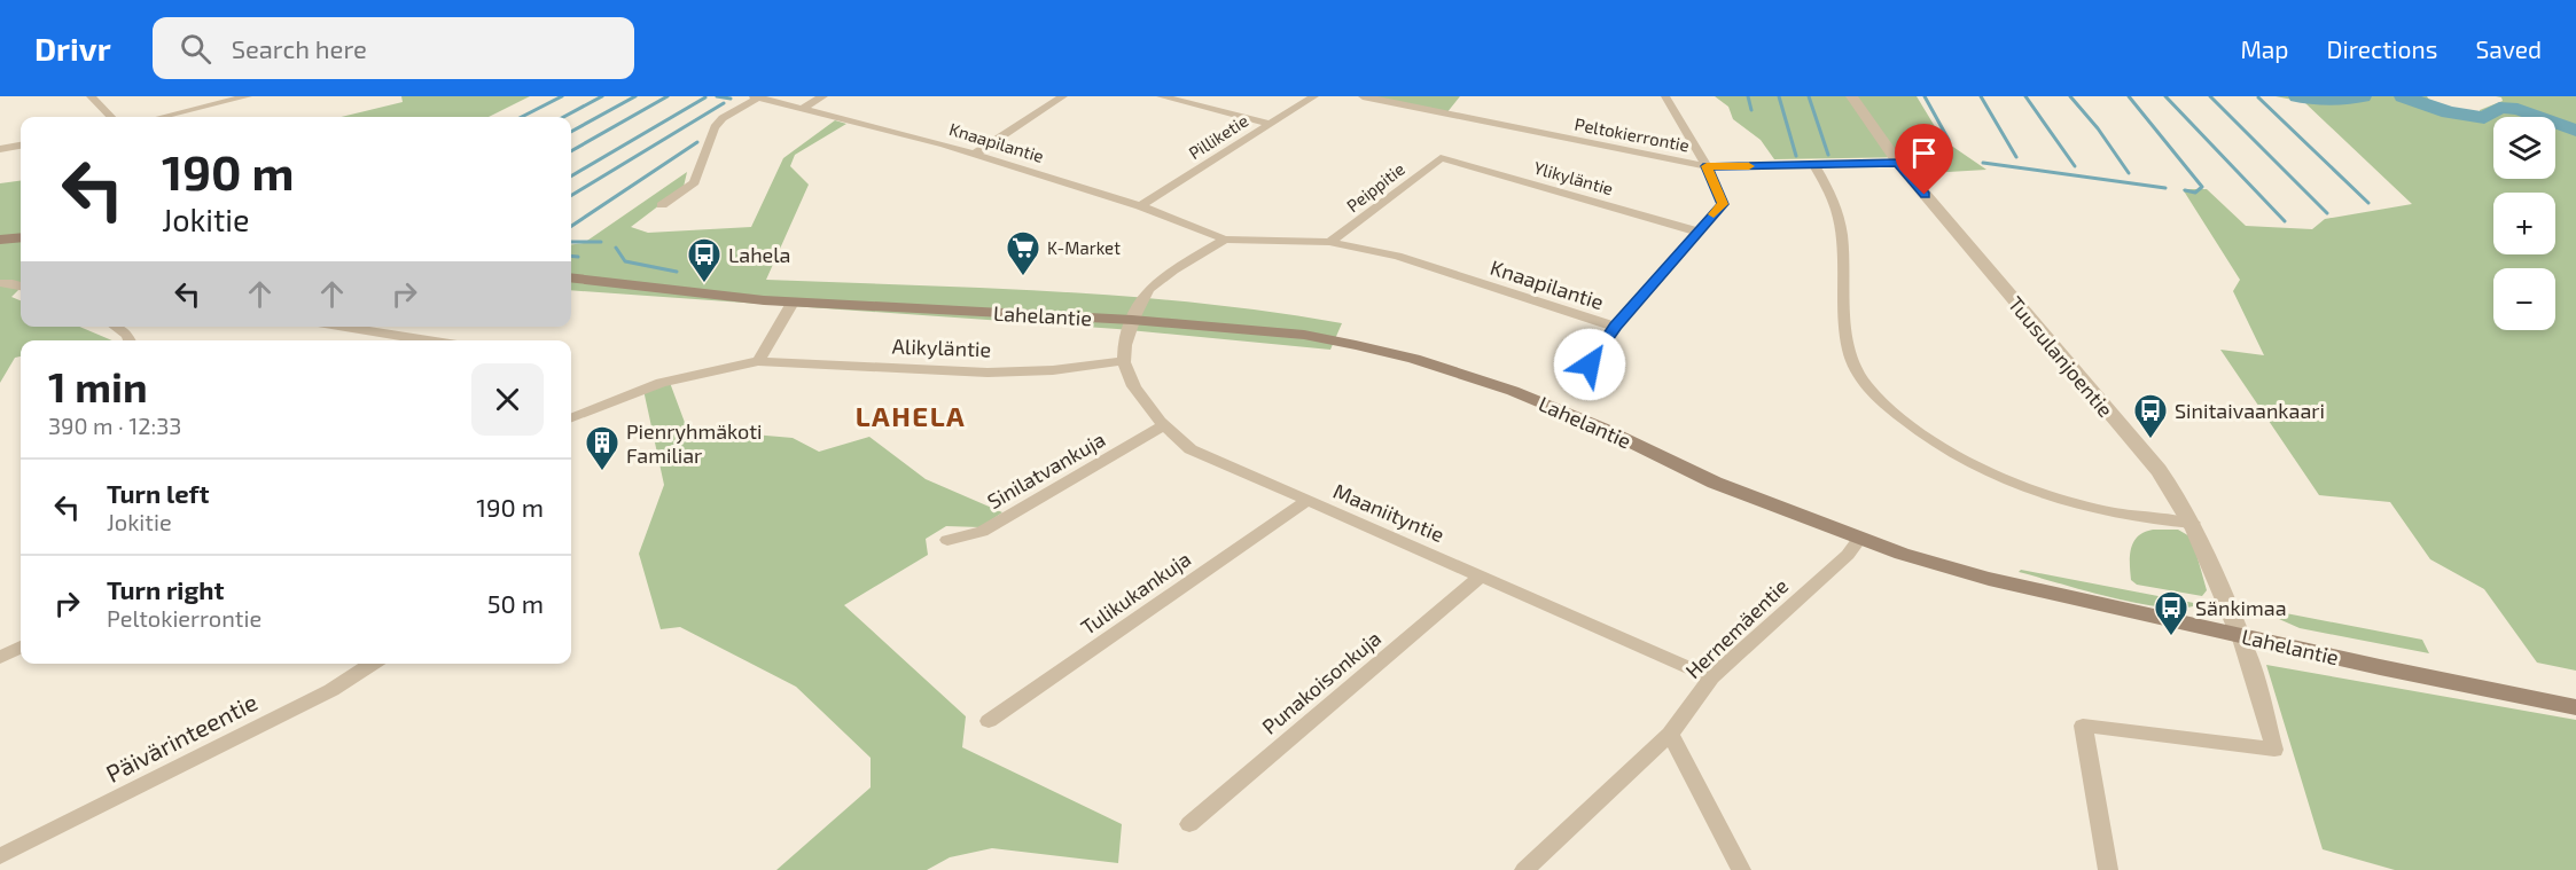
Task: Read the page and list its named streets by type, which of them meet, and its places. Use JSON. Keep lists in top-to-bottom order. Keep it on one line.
{"streets":{"main road":["Lahelantie"],"street":["Peltokierrontie","Pilliketie","Knaapilantie","Ylikyläntie","Peippitie","Alikyläntie","Tuusulanjoentie","Sinilatvankuja","Maaniityntie","Tulikukankuja","Hernemäentie","Punakoisonkuja","Päivärinteentie"]},"crossings":[["Peltokierrontie","Tuusulanjoentie"],["Pilliketie","Knaapilantie"],["Knaapilantie","Peippitie"],["Ylikyläntie","Peippitie"],["Lahelantie","Tuusulanjoentie"],["Lahelantie","Hernemäentie"],["Alikyläntie","Maaniityntie"],["Sinilatvankuja","Maaniityntie"],["Maaniityntie","Tulikukankuja"],["Maaniityntie","Hernemäentie"],["Maaniityntie","Punakoisonkuja"]],"districts":["LAHELA"],"places":{"supermarket":["K-Market"],"bus stop":["Lahela","Sinitaivaankaari","Sänkimaa"],"building":["Pienryhmäkoti Familiar"]},"page":{"header":"Drivr","search":"Search here","nav":["Map","Directions","Saved"],"map_buttons":["+","−"],"turn":["190 m","Jokitie"],"heading":["1 min","390 m · 12:33"],"list":[{"name":"Turn left","note":"Jokitie","value":"190 m"},{"name":"Turn right","note":"Peltokierrontie","value":"50 m"}]}}
